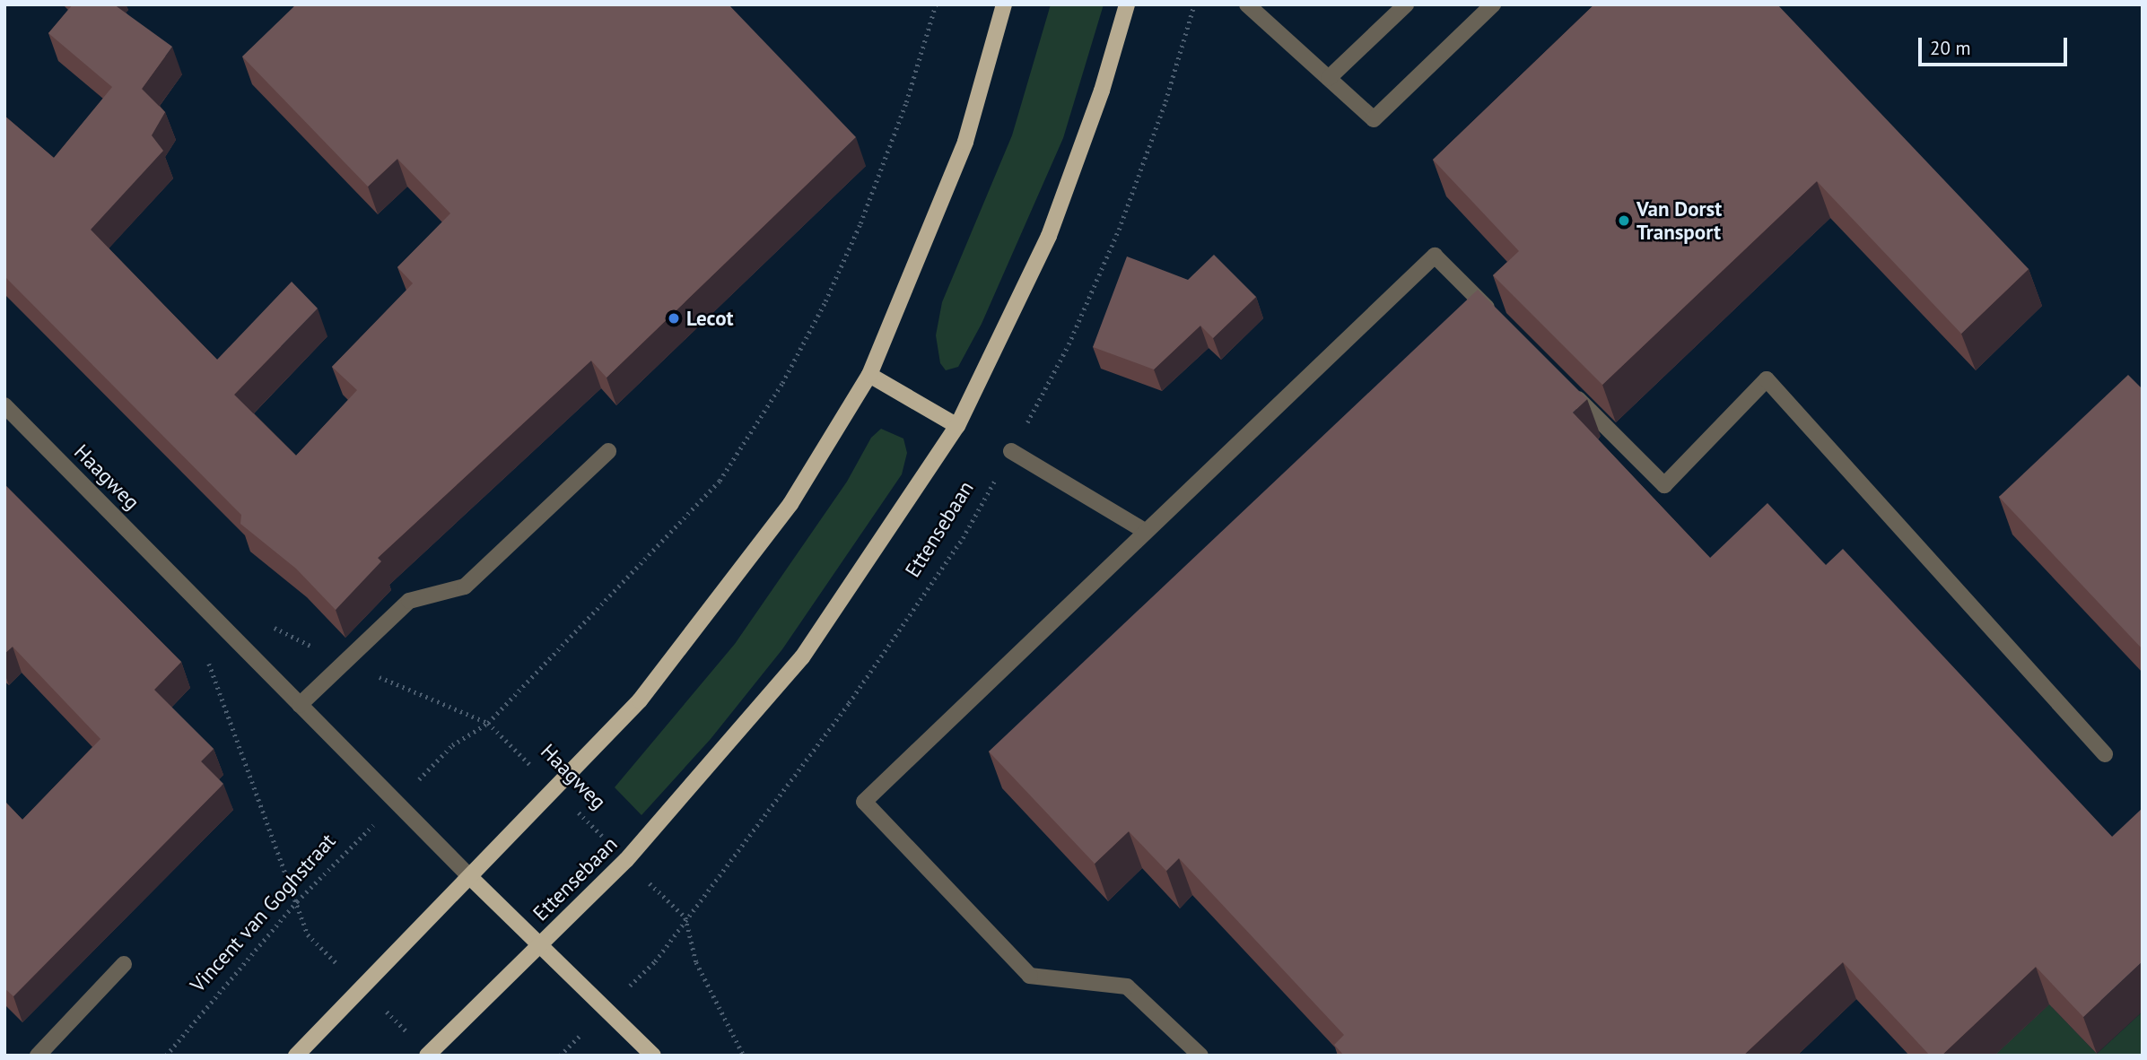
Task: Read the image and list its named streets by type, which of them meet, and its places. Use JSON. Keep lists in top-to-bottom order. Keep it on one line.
{"streets":{"main road":["Haagweg","Ettensebaan"],"path":["Vincent van Goghstraat"]},"crossings":[["Haagweg","Ettensebaan"],["Haagweg","Vincent van Goghstraat"]],"places":["Van Dorst Transport","Lecot"],"scale_bar":"20 m"}
